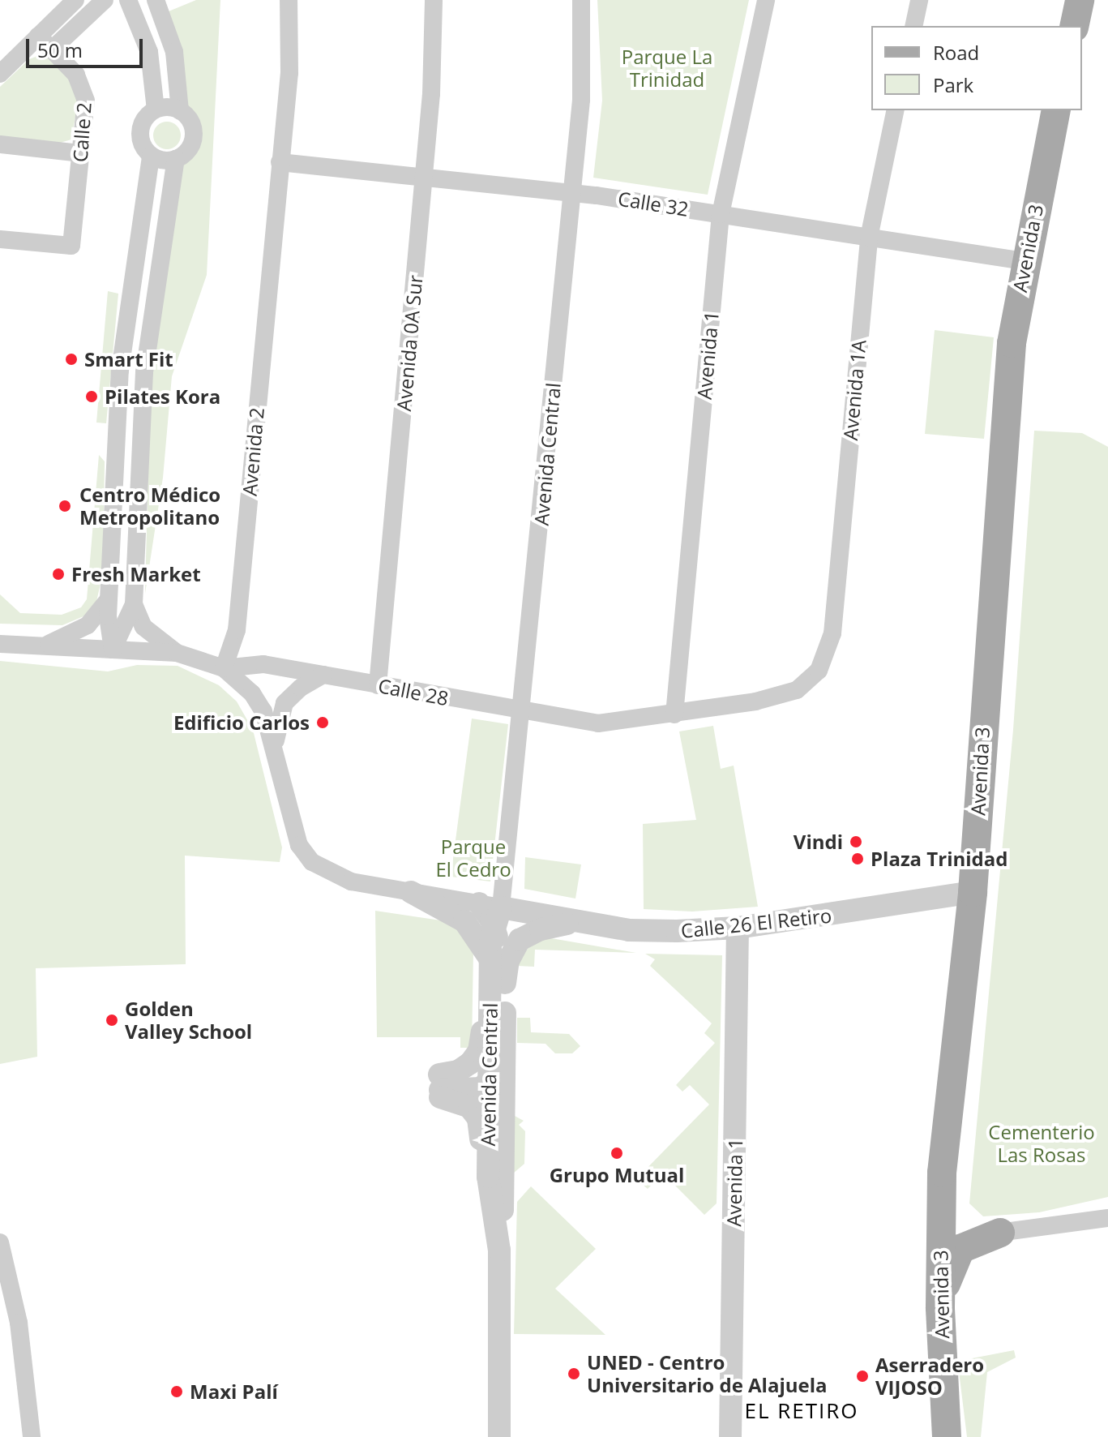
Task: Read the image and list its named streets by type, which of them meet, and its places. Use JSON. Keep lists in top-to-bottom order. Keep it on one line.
{"streets":{"main road":["Avenida 3"],"street":["Calle 2","Calle 32","Avenida 0A Sur","Avenida 1","Avenida 1A","Avenida 2","Avenida Central","Calle 28","Calle 26 El Retiro"]},"crossings":[["Calle 32","Avenida 3"],["Calle 32","Avenida 0A Sur"],["Calle 32","Avenida 1"],["Calle 32","Avenida 1A"],["Calle 32","Avenida 2"],["Calle 32","Avenida Central"],["Avenida 3","Calle 26 El Retiro"],["Avenida 0A Sur","Calle 28"],["Avenida 1","Calle 28"],["Avenida 1","Calle 26 El Retiro"],["Avenida 1A","Calle 28"],["Avenida 2","Calle 28"],["Avenida Central","Calle 28"],["Avenida Central","Calle 26 El Retiro"]],"districts":["EL RETIRO"],"parks":["Parque La Trinidad","Parque El Cedro","Cementerio Las Rosas"],"places":["Smart Fit","Pilates Kora","Centro Médico Metropolitano","Fresh Market","Edificio Carlos","Vindi","Plaza Trinidad","Golden Valley School","Grupo Mutual","UNED - Centro Universitario de Alajuela","Aserradero VIJOSO","Maxi Palí"],"legend":["Road","Park"],"scale_bar":"50 m"}
